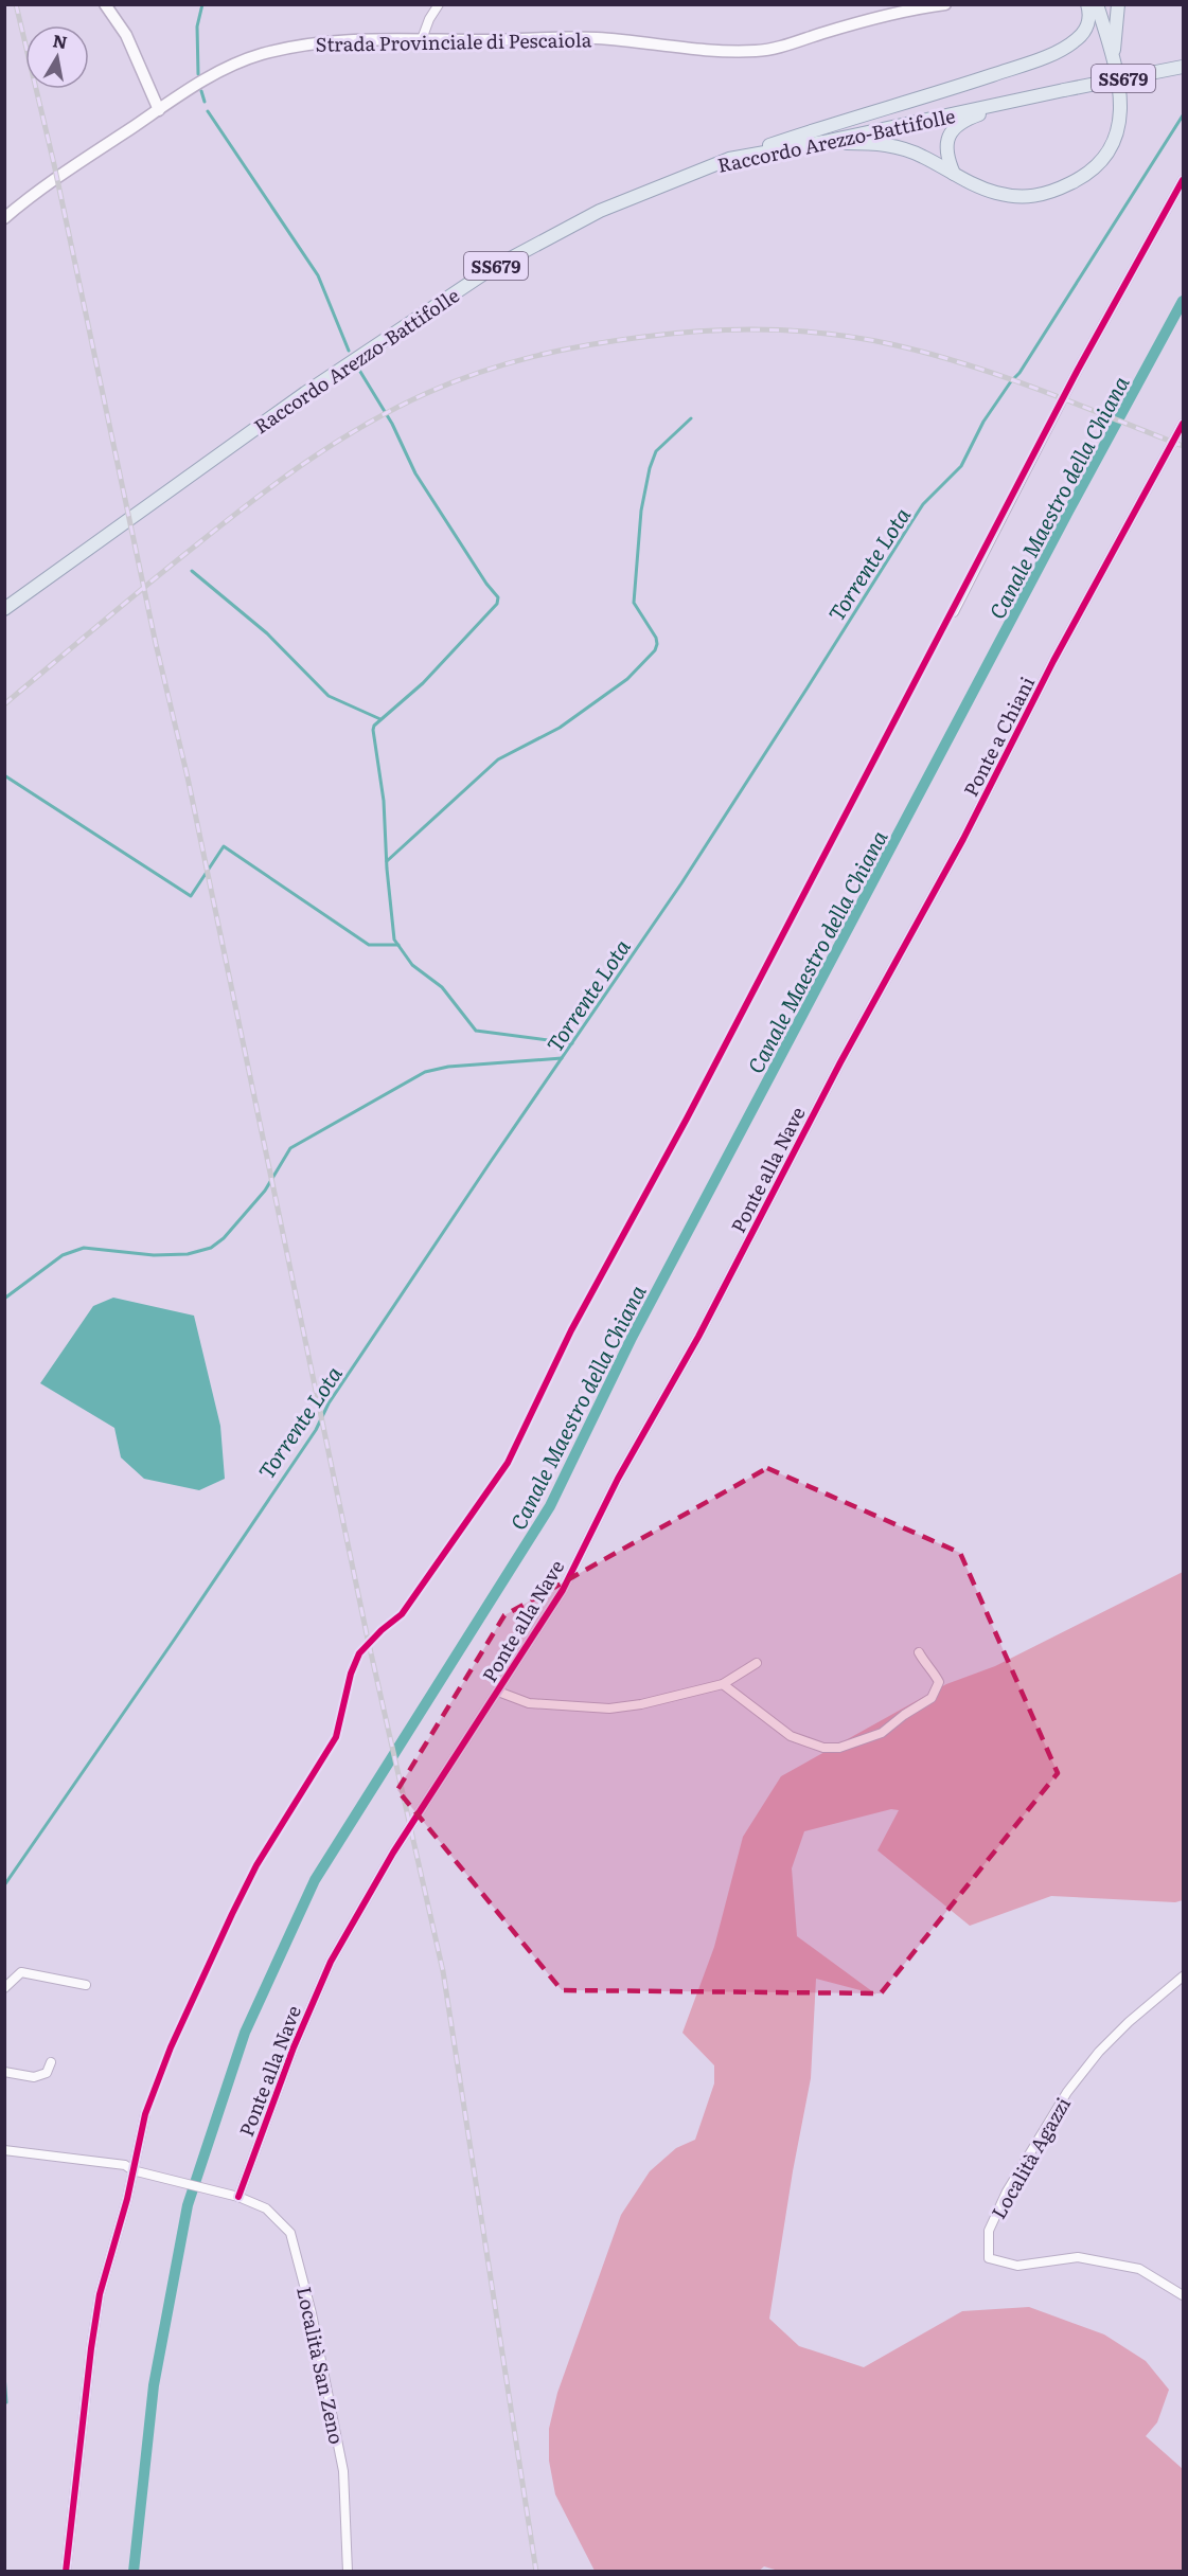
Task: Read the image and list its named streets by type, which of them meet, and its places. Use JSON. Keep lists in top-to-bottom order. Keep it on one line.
{"streets":{"main road":["Strada Provinciale di Pescaiola","SS679","Raccordo Arezzo-Battifolle"],"street":["Ponte a Chiani","Ponte alla Nave","Località Agazzi","Località San Zeno"]},"crossings":[["Ponte a Chiani","Ponte alla Nave"],["Ponte alla Nave","Località San Zeno"]],"water":["Canale Maestro della Chiana","Torrente Lota"],"north":"top"}
